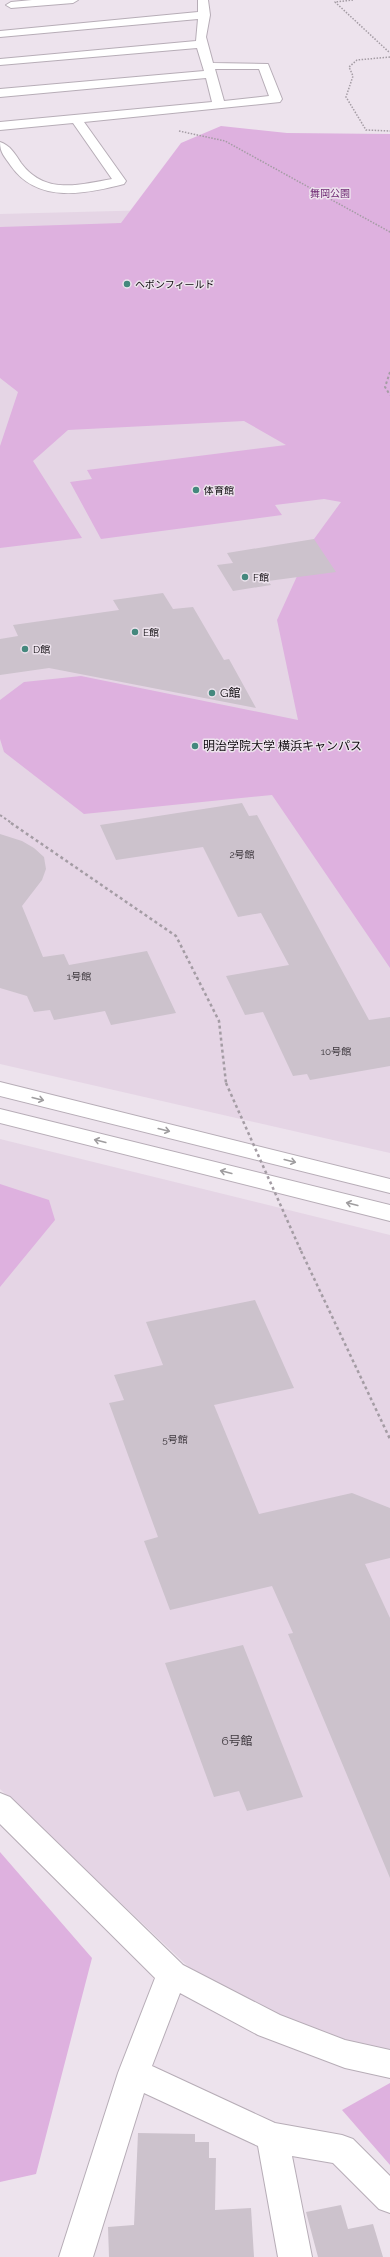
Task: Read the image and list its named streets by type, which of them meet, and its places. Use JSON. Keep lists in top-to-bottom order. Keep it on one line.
{"parks":["舞岡公園"],"places":["ヘボンフィールド","体育館","F館","E館","D館","G館","明治学院大学 横浜キャンパス"],"house_numbers":["2号館","1号館","10号館","5号館","6号館"]}
